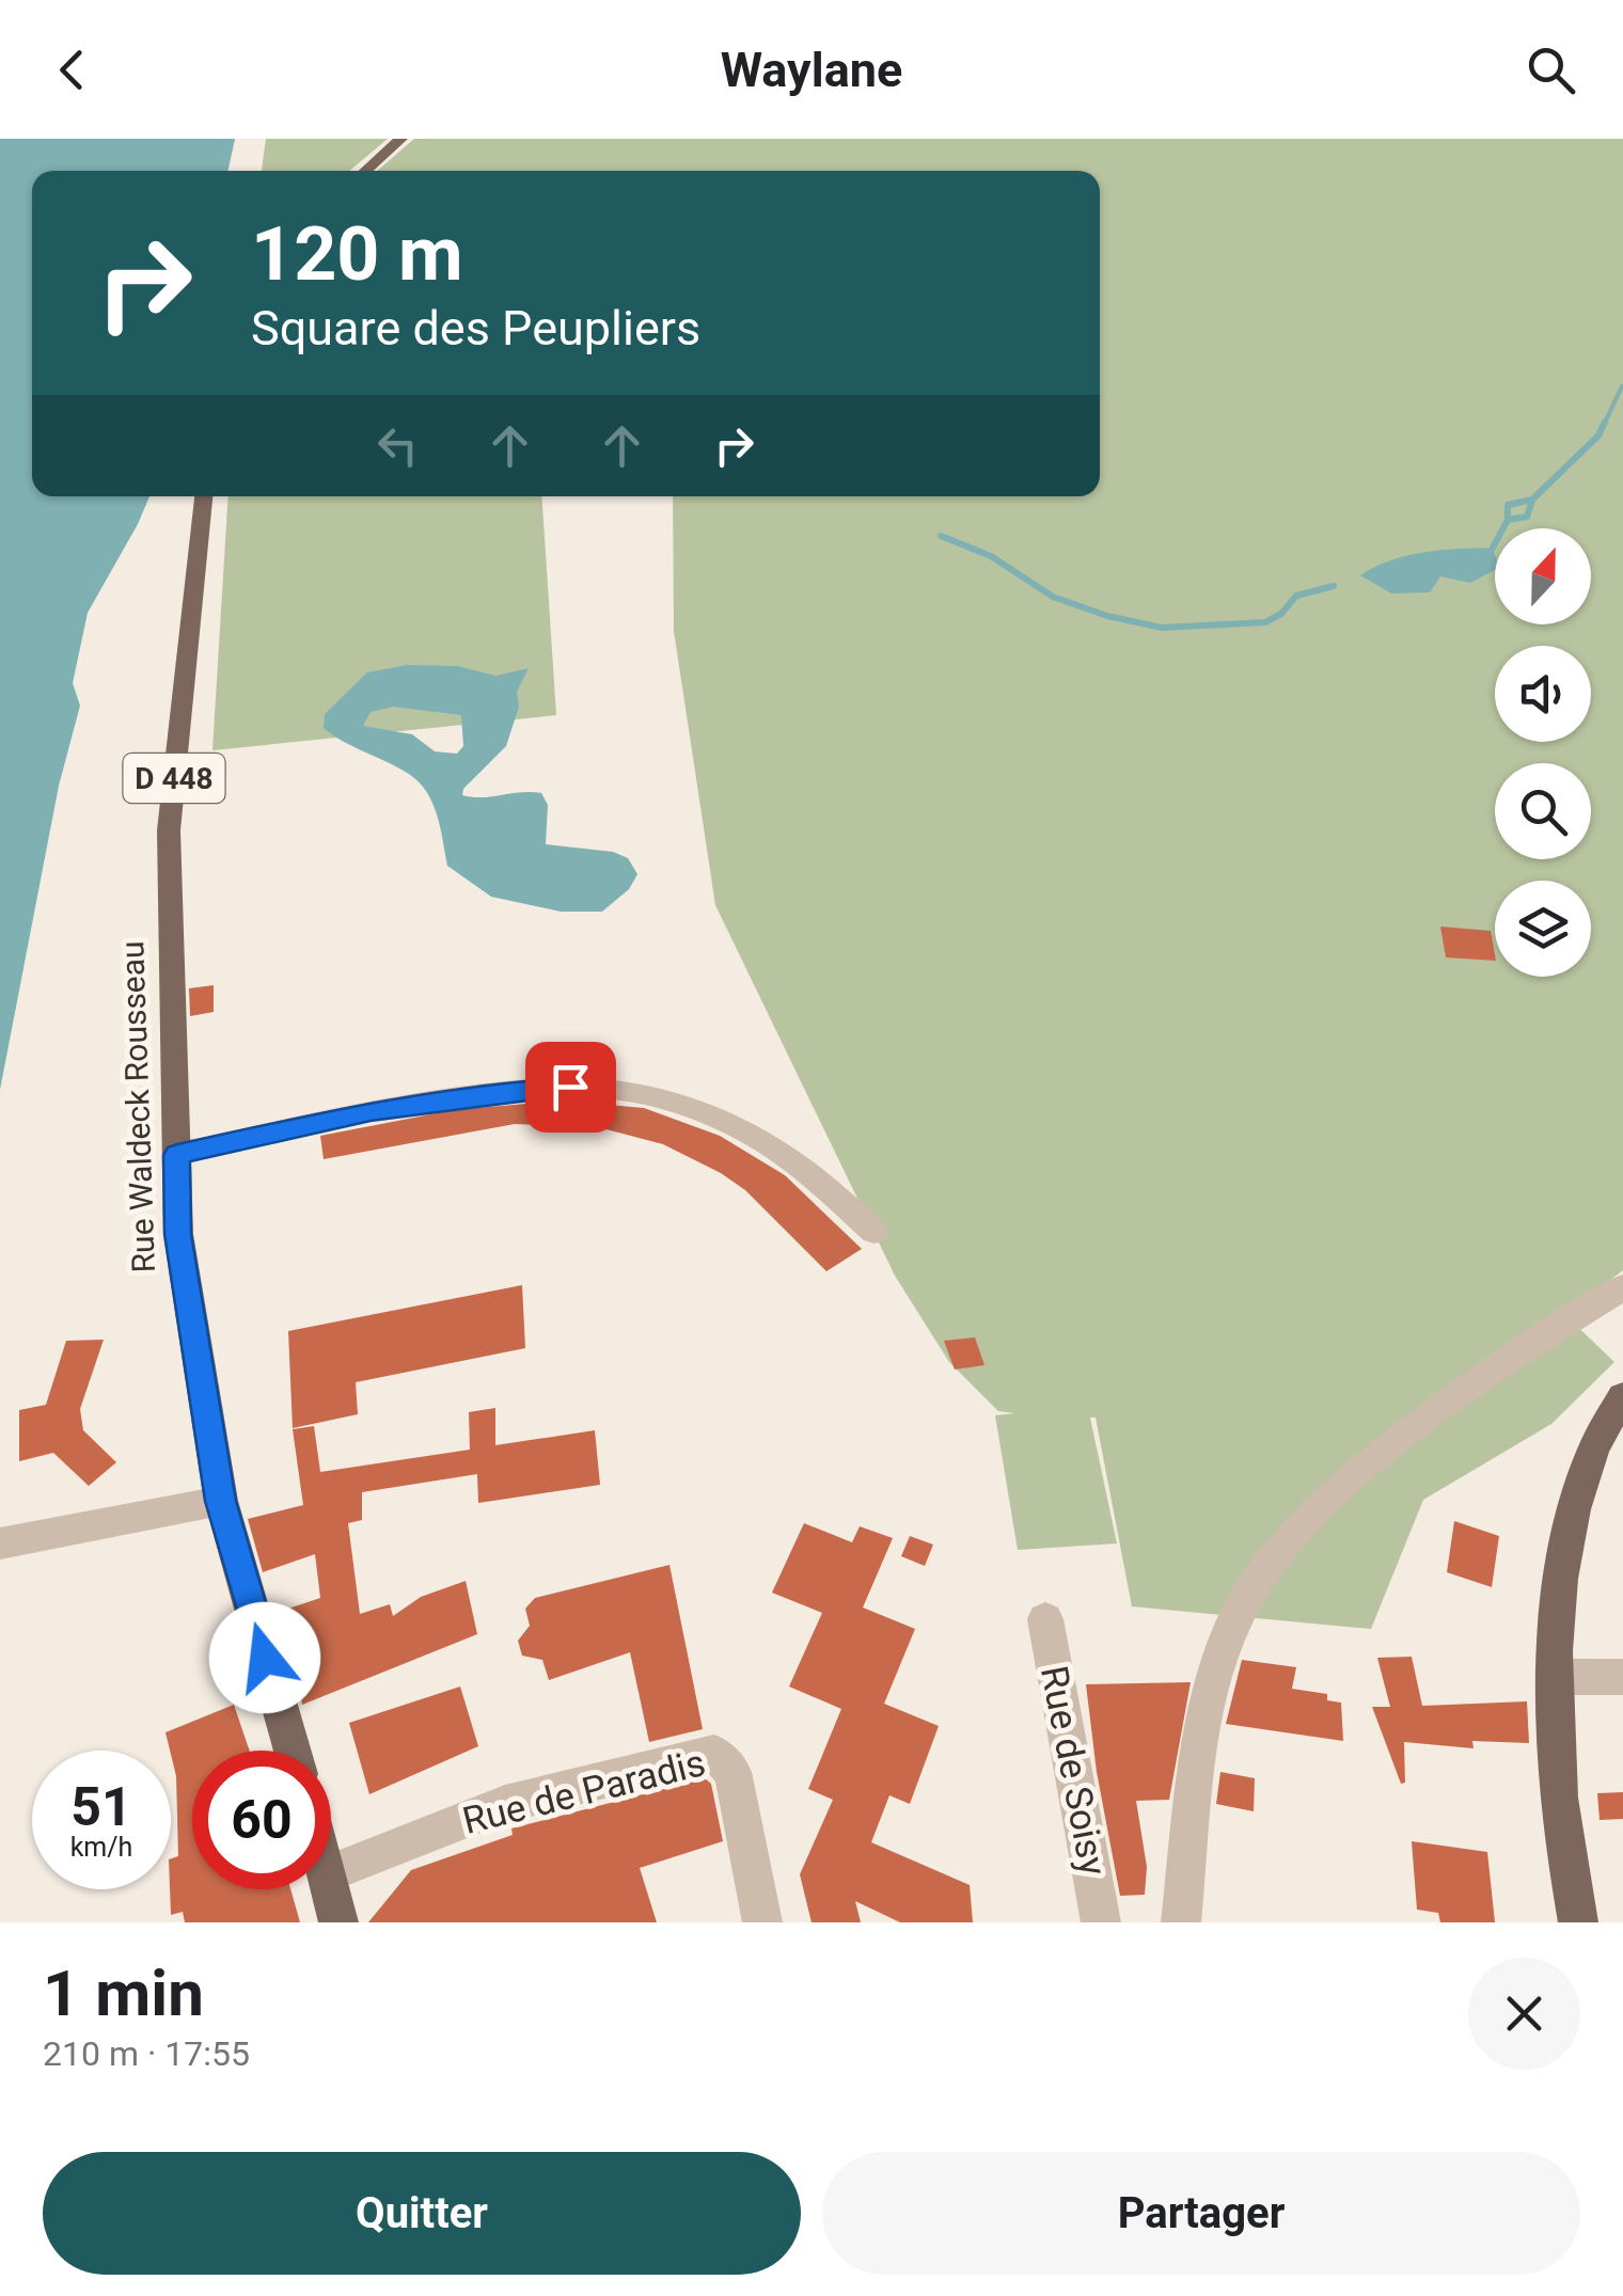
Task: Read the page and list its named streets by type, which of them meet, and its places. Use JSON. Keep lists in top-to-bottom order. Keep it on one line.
{"streets":{"main road":["D 448","Rue Waldeck Rousseau"],"street":["Rue de Soisy","Rue de Paradis"]},"north":"top","page":{"header":"Waylane","turn":["120 m","Square des Peupliers"],"speed":"51 km/h","limit":"60","heading":["1 min","210 m · 17:55"],"buttons":["Quitter","Partager"]}}
